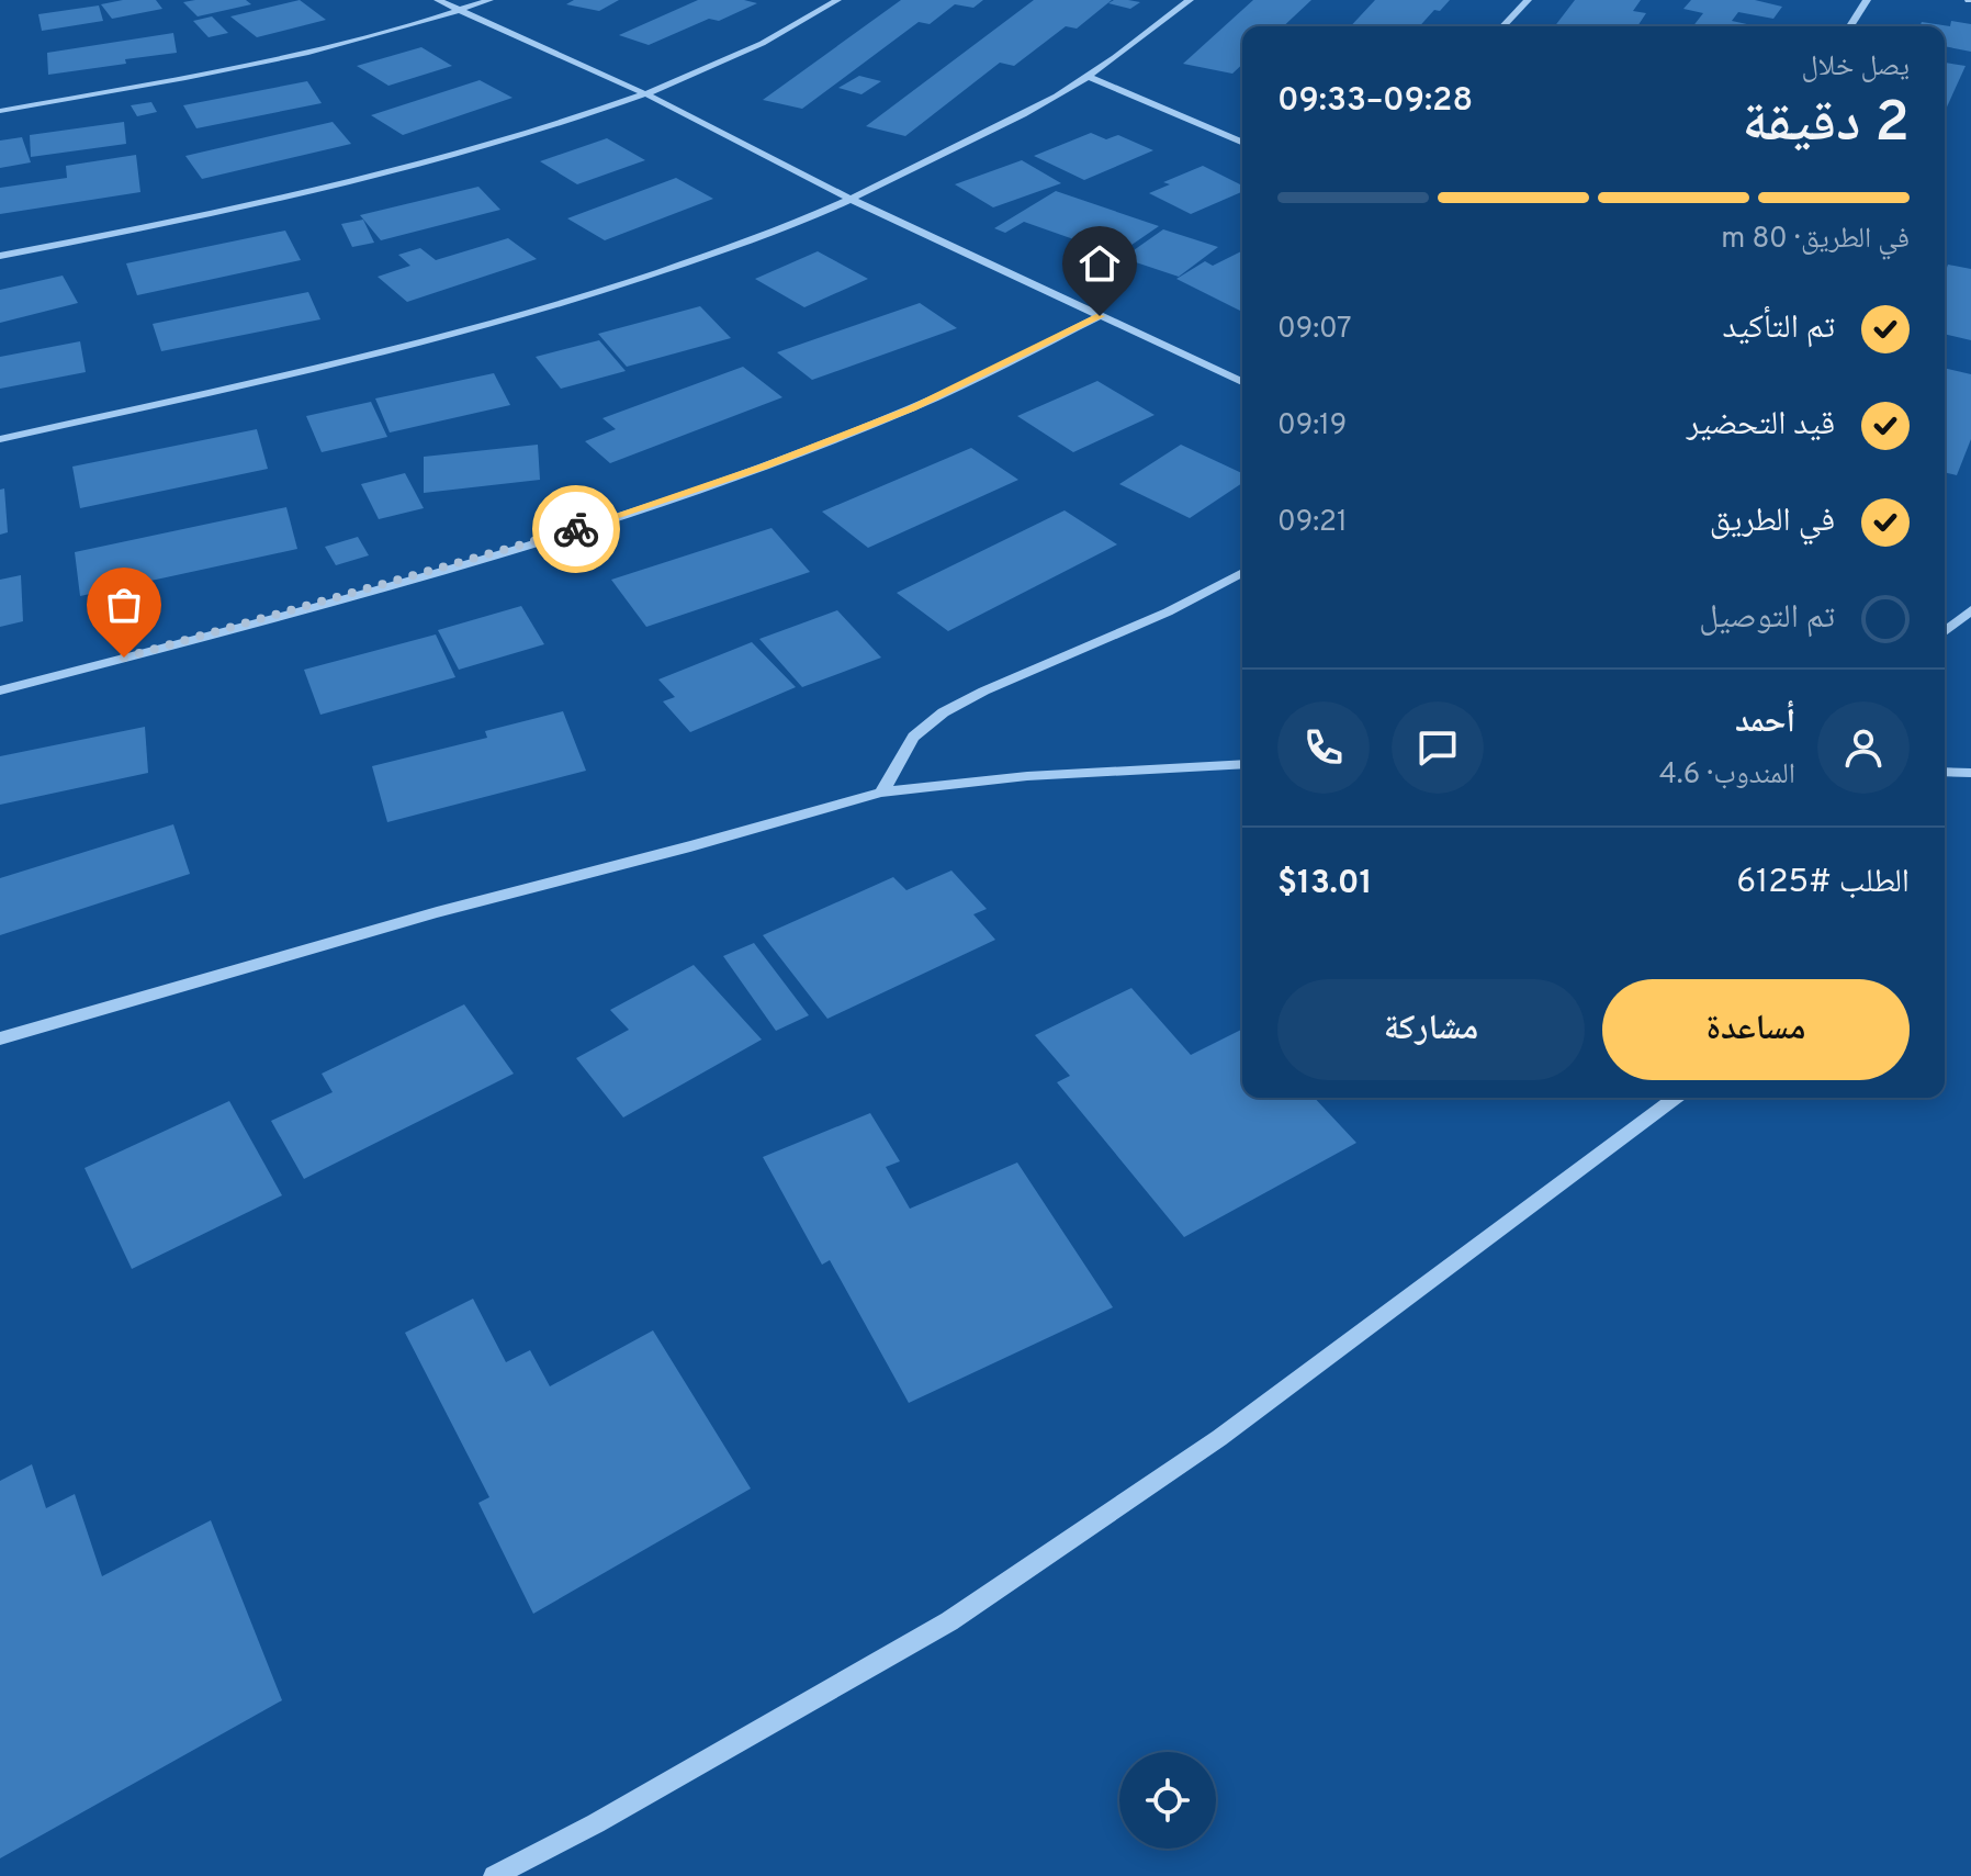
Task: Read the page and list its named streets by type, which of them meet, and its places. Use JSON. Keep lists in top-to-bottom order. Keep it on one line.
{"page":{"heading":["2 دقيقة","يصل خلال","09:28–09:33"],"panel":["أحمد","المندوب · 4.6","الطلب #6125","$13.01"],"bar":"في الطريق · 80 m","list":[["تم التأكيد","09:07"],["قيد التحضير","09:19"],["في الطريق","09:21"],"تم التوصيل"],"buttons":["مساعدة","مشاركة"]}}
